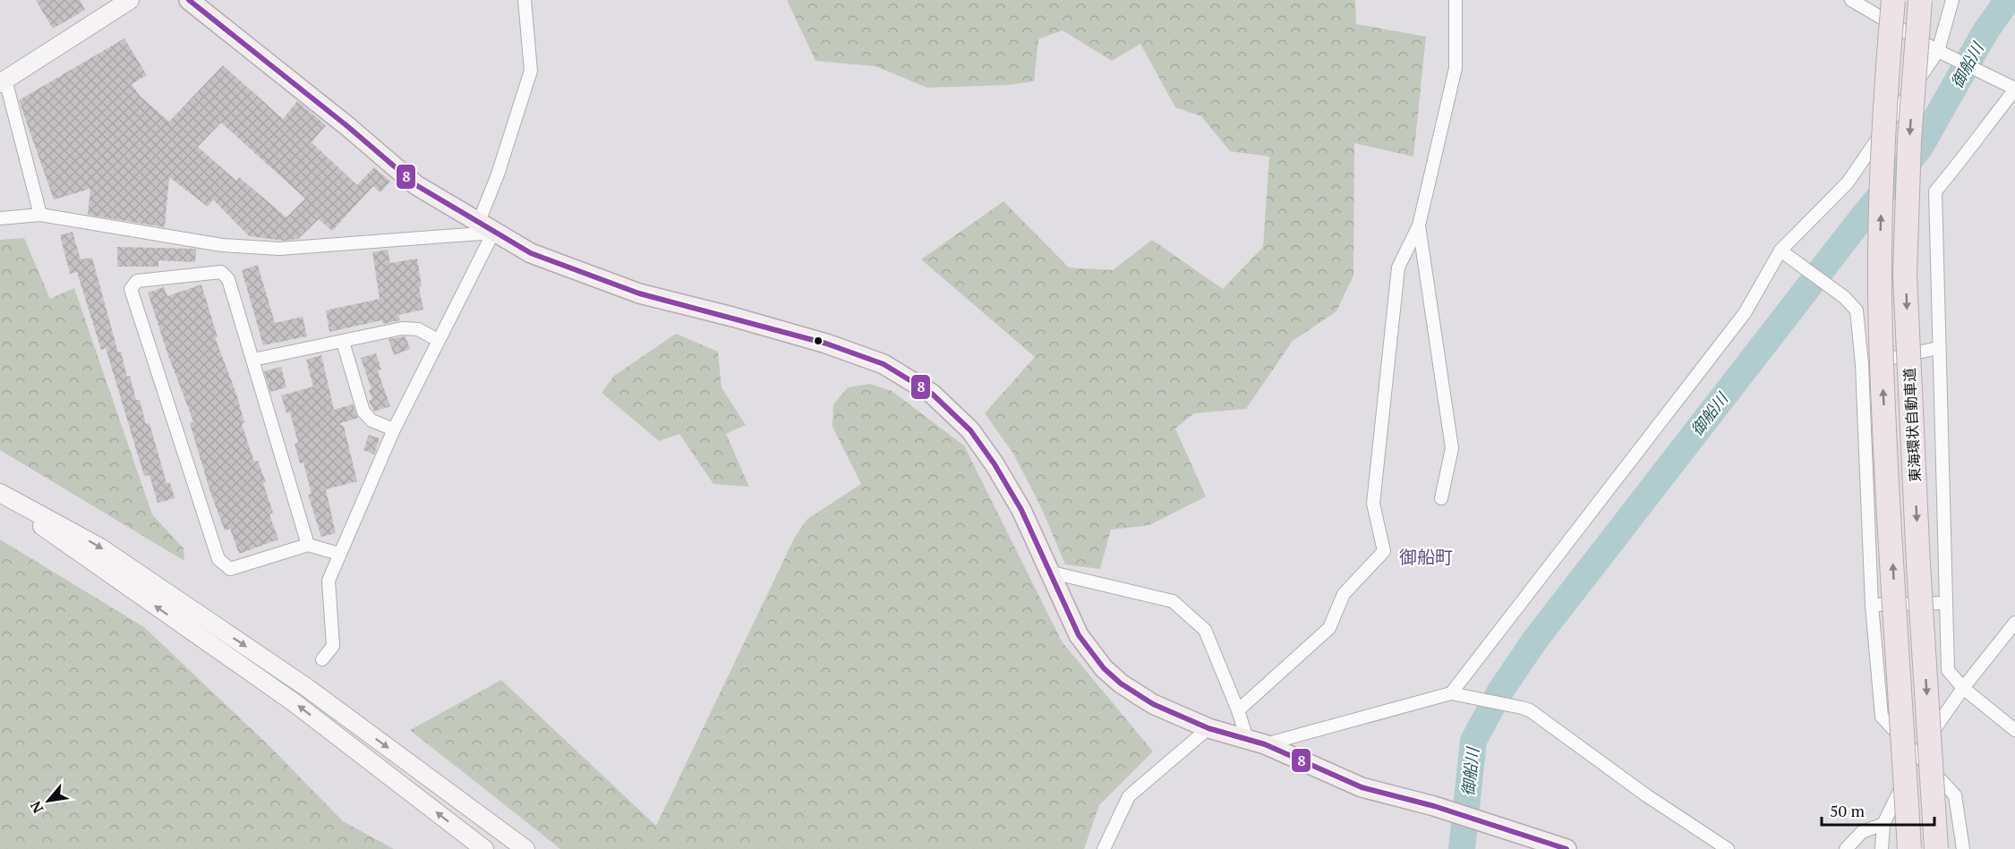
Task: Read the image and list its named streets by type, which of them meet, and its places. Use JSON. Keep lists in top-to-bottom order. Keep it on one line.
{"streets":{"highway":["東海環状自動車道"]},"districts":["御船町"],"water":["御船川"],"lines":["transit line 8"],"scale_bar":"50 m","north":"bottom left"}
